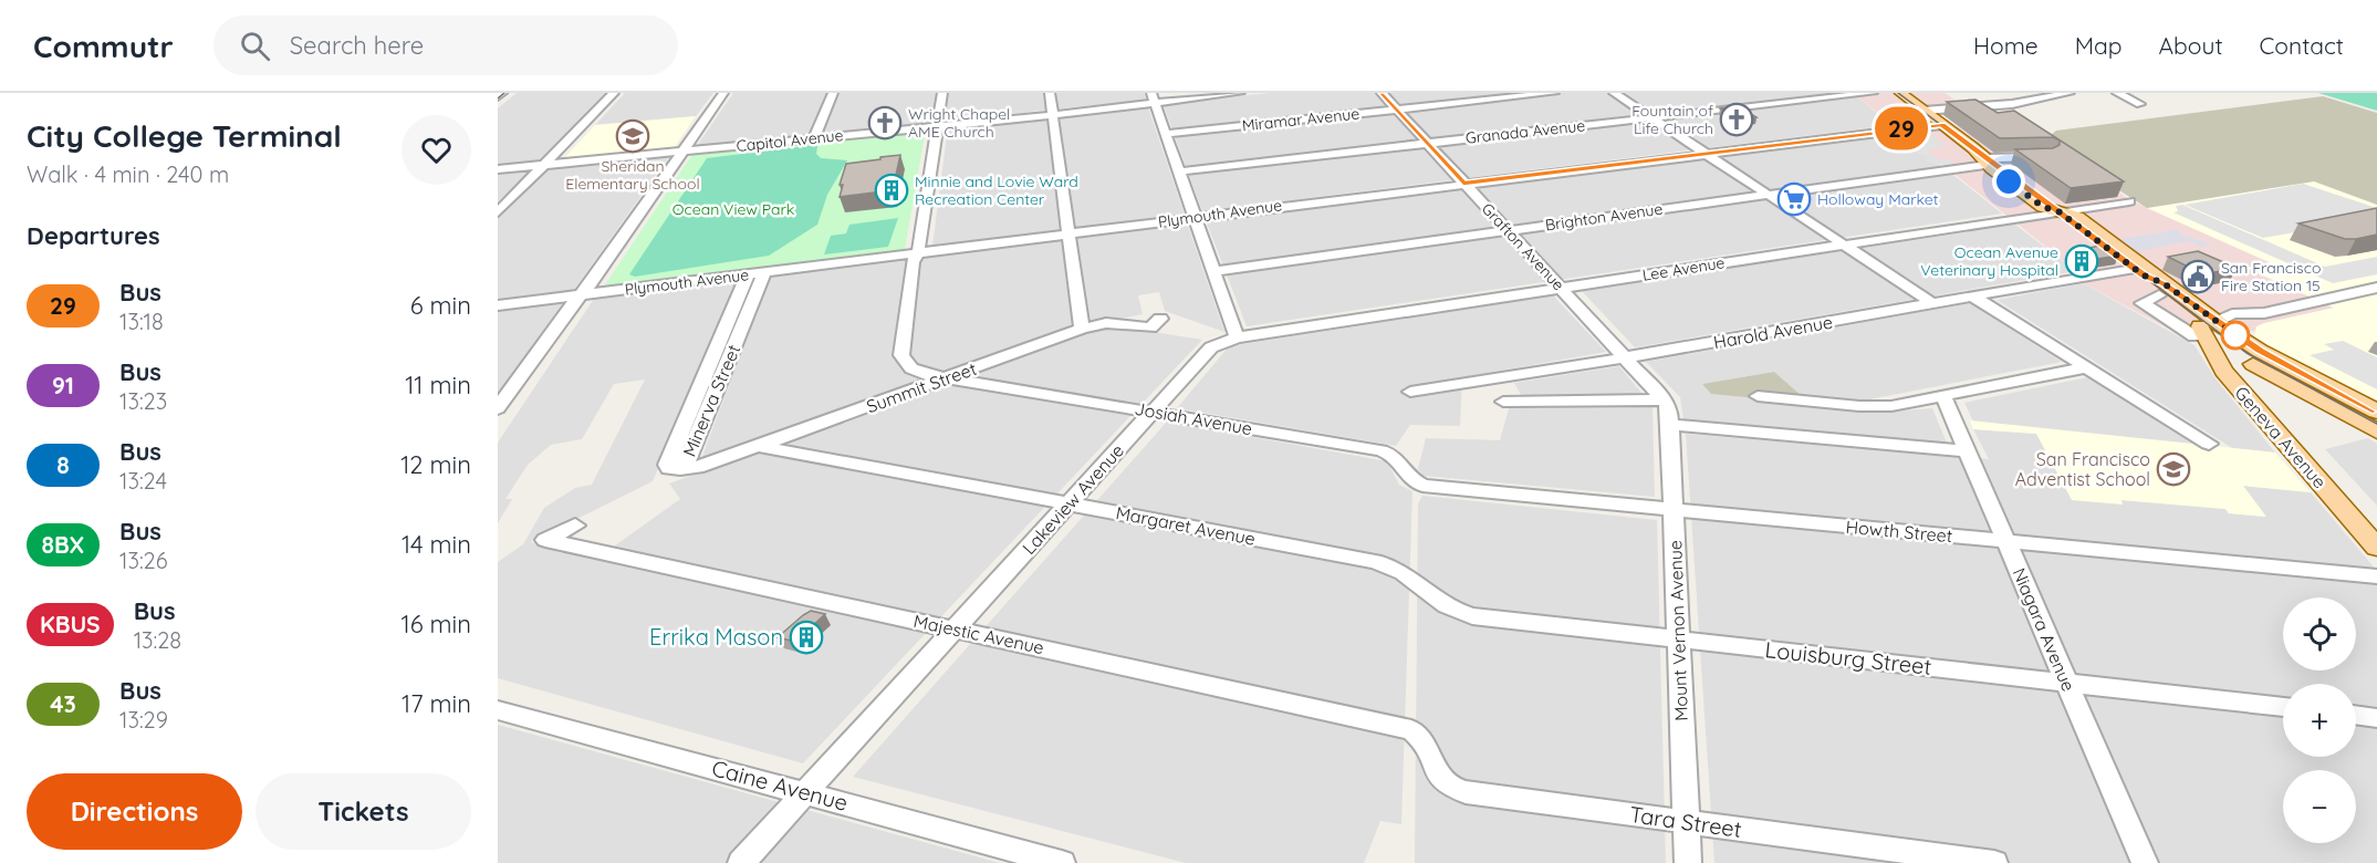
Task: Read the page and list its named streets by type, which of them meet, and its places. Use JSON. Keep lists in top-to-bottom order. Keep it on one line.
{"streets":{"main road":["Geneva Avenue"],"street":["Miramar Avenue","Granada Avenue","Capitol Avenue","Plymouth Avenue","Brighton Avenue","Grafton Avenue","Lee Avenue","Harold Avenue","Summit Street","Minerva Street","Josiah Avenue","Lakeview Avenue","Margaret Avenue","Howth Street","Niagara Avenue","Mount Vernon Avenue","Majestic Avenue","Louisburg Street","Caine Avenue","Tara Street"]},"crossings":[["Miramar Avenue","Grafton Avenue"],["Granada Avenue","Grafton Avenue"],["Capitol Avenue","Josiah Avenue"],["Plymouth Avenue","Grafton Avenue"],["Plymouth Avenue","Minerva Street"],["Plymouth Avenue","Josiah Avenue"],["Brighton Avenue","Grafton Avenue"],["Grafton Avenue","Lee Avenue"],["Grafton Avenue","Harold Avenue"],["Grafton Avenue","Mount Vernon Avenue"],["Lee Avenue","Lakeview Avenue"],["Summit Street","Minerva Street"],["Summit Street","Josiah Avenue"],["Summit Street","Margaret Avenue"],["Josiah Avenue","Lakeview Avenue"],["Josiah Avenue","Howth Street"],["Lakeview Avenue","Margaret Avenue"],["Lakeview Avenue","Majestic Avenue"],["Lakeview Avenue","Caine Avenue"],["Margaret Avenue","Louisburg Street"],["Howth Street","Niagara Avenue"],["Howth Street","Mount Vernon Avenue"],["Niagara Avenue","Louisburg Street"],["Mount Vernon Avenue","Louisburg Street"],["Mount Vernon Avenue","Tara Street"],["Majestic Avenue","Tara Street"]],"parks":["Ocean View Park"],"places":{"church":["Fountain of Life Church","Wright Chapel AME Church"],"school or university":["Sheridan Elementary School","San Francisco Adventist School"],"building":["Minnie and Lovie Ward Recreation Center","Ocean Avenue Veterinary Hospital","Errika Mason"],"supermarket":["Holloway Market"],"public building":["San Francisco Fire Station 15"]},"lines":["bus line 29"],"page":{"header":"Commutr","search":"Search here","nav":["Home","Map","About","Contact"],"heading":[["City College Terminal","Walk · 4 min · 240 m"],"Departures"],"on_map":"29","list":[{"mark":"29","name":"Bus","note":"13:18","value":"6 min"},{"mark":"91","name":"Bus","note":"13:23","value":"11 min"},{"mark":"8","name":"Bus","note":"13:24","value":"12 min"},{"mark":"8BX","name":"Bus","note":"13:26","value":"14 min"},{"mark":"KBUS","name":"Bus","note":"13:28","value":"16 min"},{"mark":"43","name":"Bus","note":"13:29","value":"17 min"}],"map_buttons":["+","−"],"buttons":["Directions","Tickets"]}}
